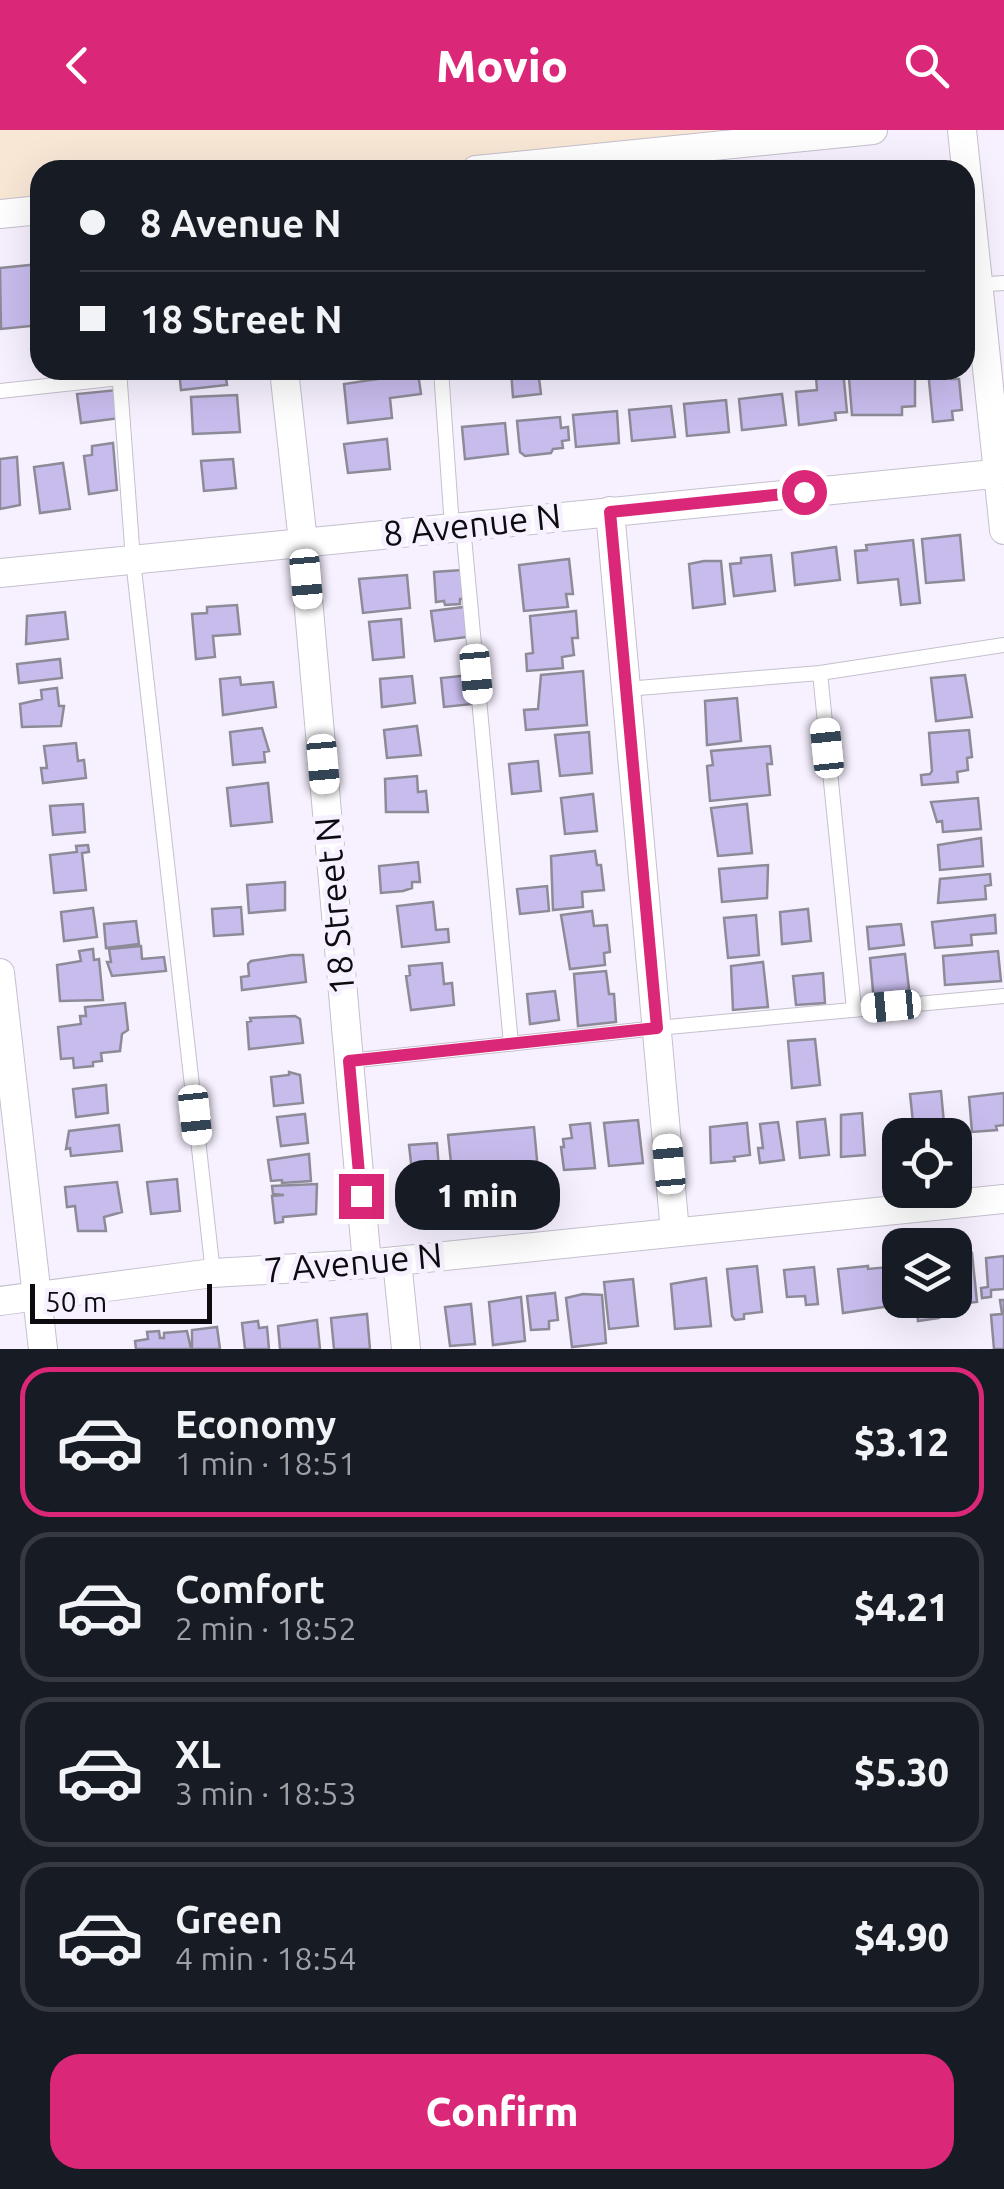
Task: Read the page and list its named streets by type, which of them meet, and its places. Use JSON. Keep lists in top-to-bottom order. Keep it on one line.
{"streets":{"street":["8 Avenue N","18 Street N","7 Avenue N"]},"crossings":[["8 Avenue N","18 Street N"],["18 Street N","7 Avenue N"]],"scale_bar":"50 m","page":{"header":"Movio","banner":["8 Avenue N","18 Street N"],"bubble":"1 min","scale":"50 m","list":[{"name":"Economy","note":"1 min · 18:51","value":"$3.12"},{"name":"Comfort","note":"2 min · 18:52","value":"$4.21"},{"name":"XL","note":"3 min · 18:53","value":"$5.30"},{"name":"Green","note":"4 min · 18:54","value":"$4.90"}],"buttons":"Confirm"}}
